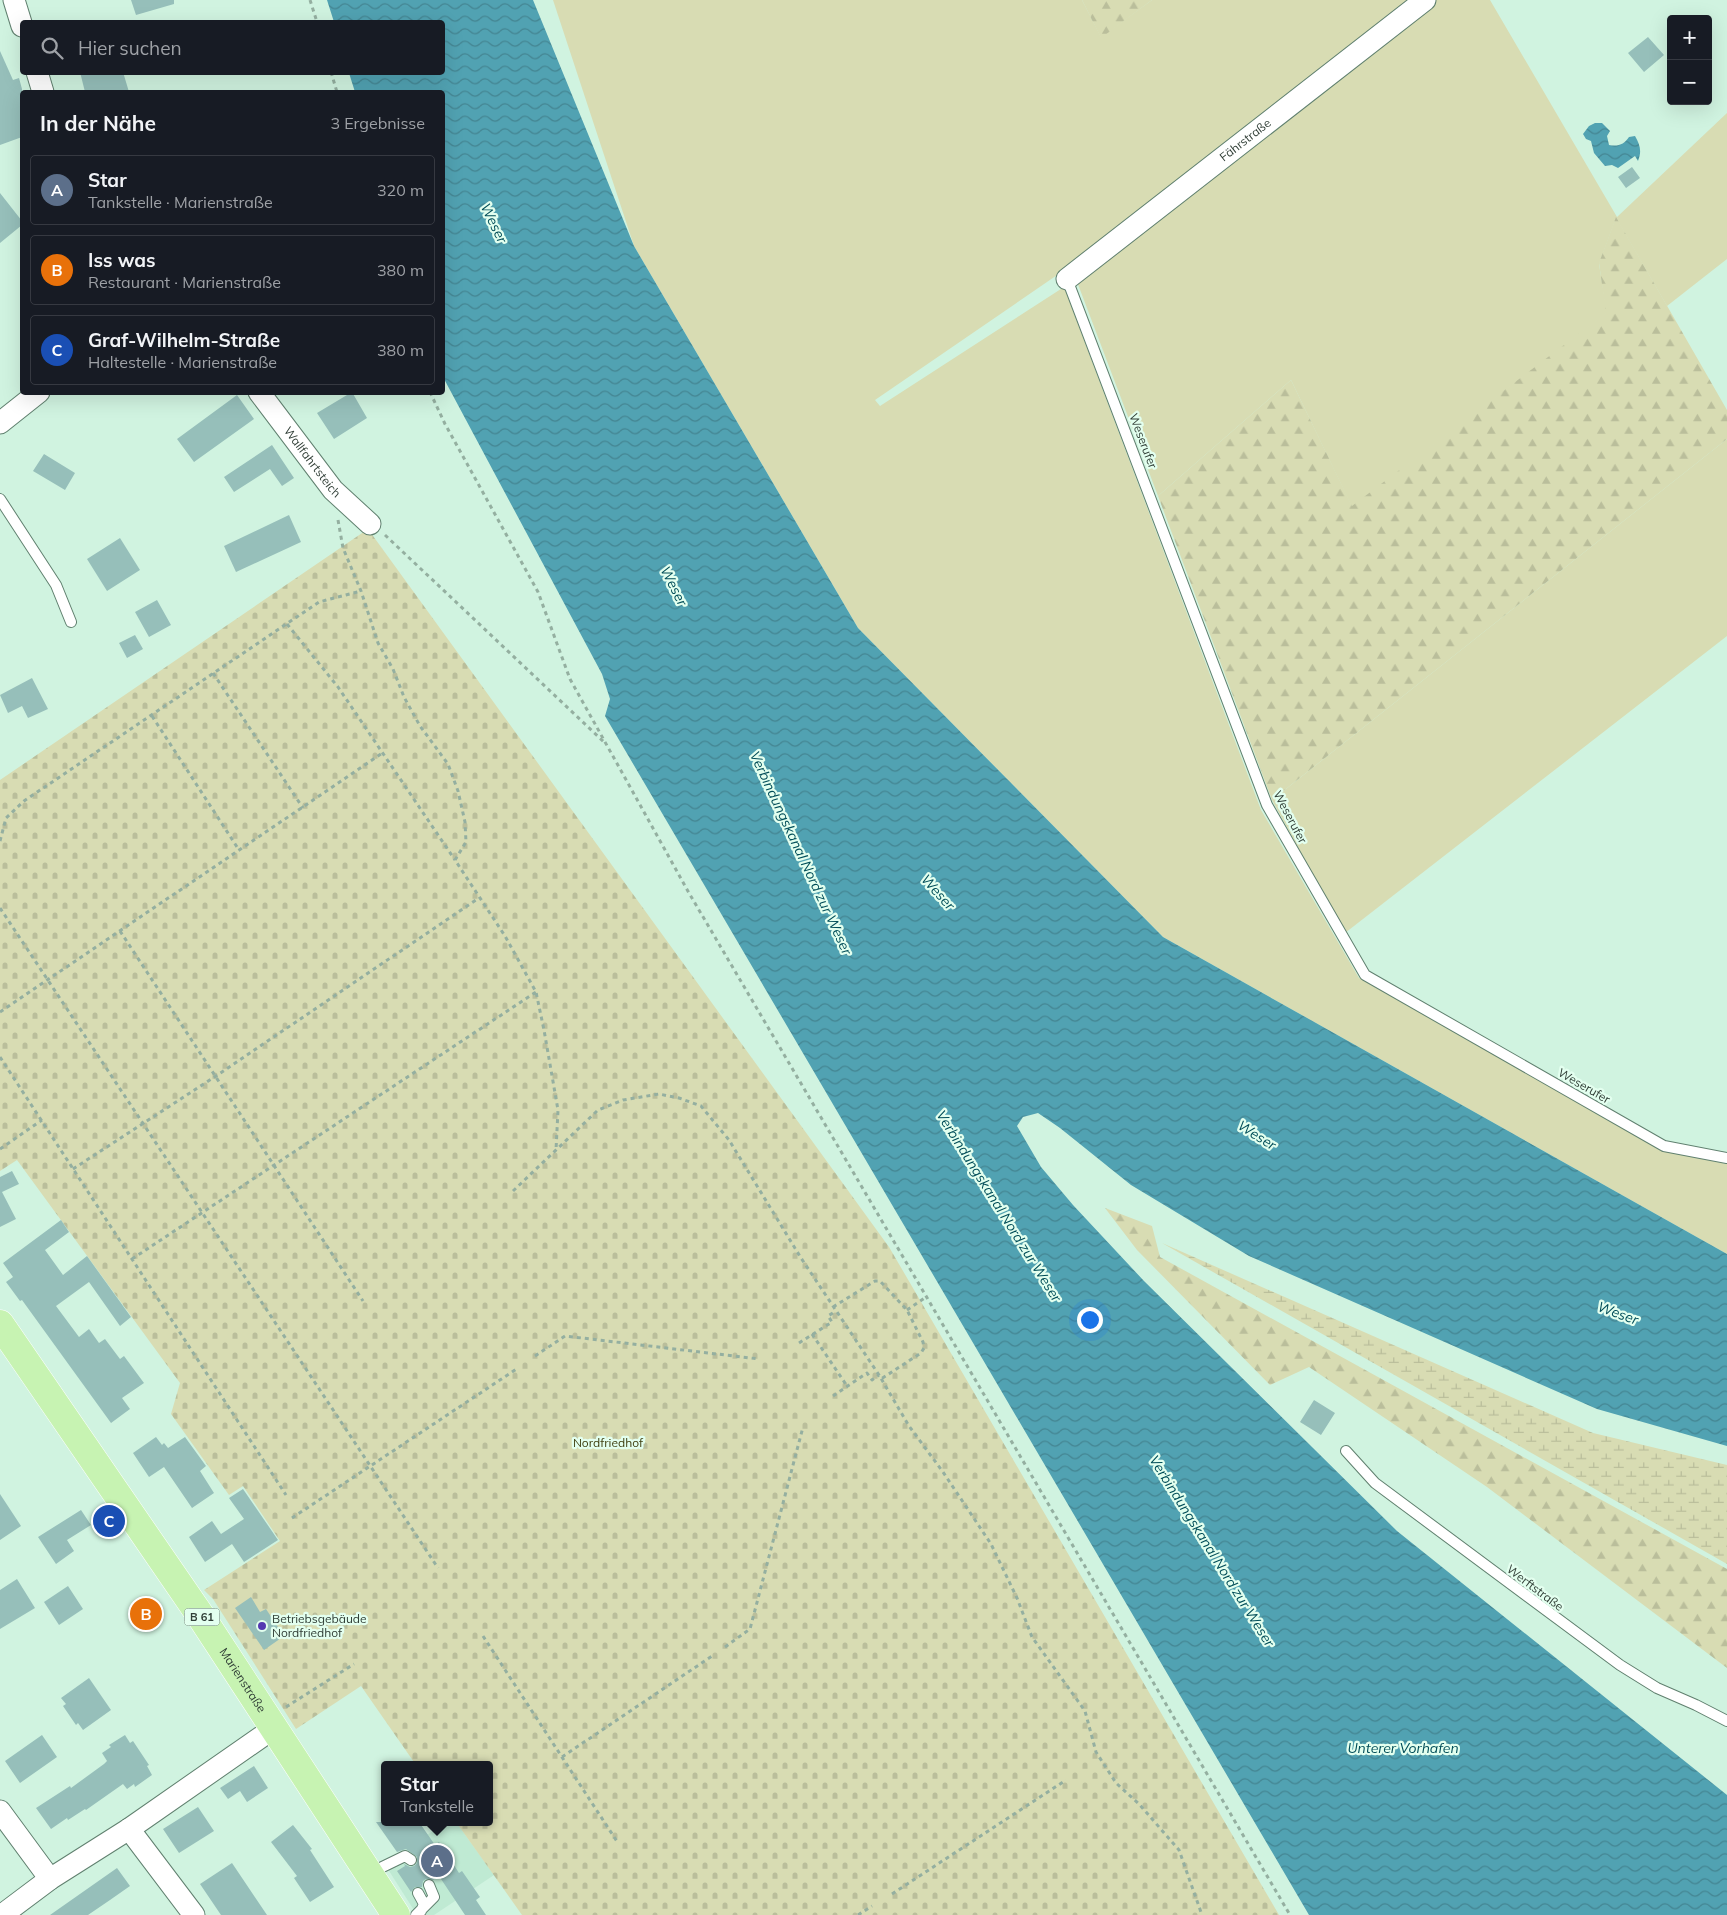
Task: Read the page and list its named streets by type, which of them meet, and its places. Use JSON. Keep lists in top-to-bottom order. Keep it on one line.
{"streets":{"main road":["B 61","Marienstraße"],"street":["Fährstraße","Wallfahrtsteich"],"lane":["Weserufer","Werftstraße"]},"crossings":[["Fährstraße","Weserufer"]],"water":["Weser","Verbindungskanal Nord zur Weser","Unterer Vorhafen"],"parks":["Nordfriedhof"],"places":["Betriebsgebäude Nordfriedhof"],"page":{"map_buttons":["+","−"],"search":"Hier suchen","heading":["In der Nähe","3 Ergebnisse"],"list":[{"mark":"A","name":"Star","note":"Tankstelle · Marienstraße","value":"320 m"},{"mark":"B","name":"Iss was","note":"Restaurant · Marienstraße","value":"380 m"},{"mark":"C","name":"Graf-Wilhelm-Straße","note":"Haltestelle · Marienstraße","value":"380 m"}],"pins":["C","B","A"],"popup":["Star","Tankstelle"]}}
